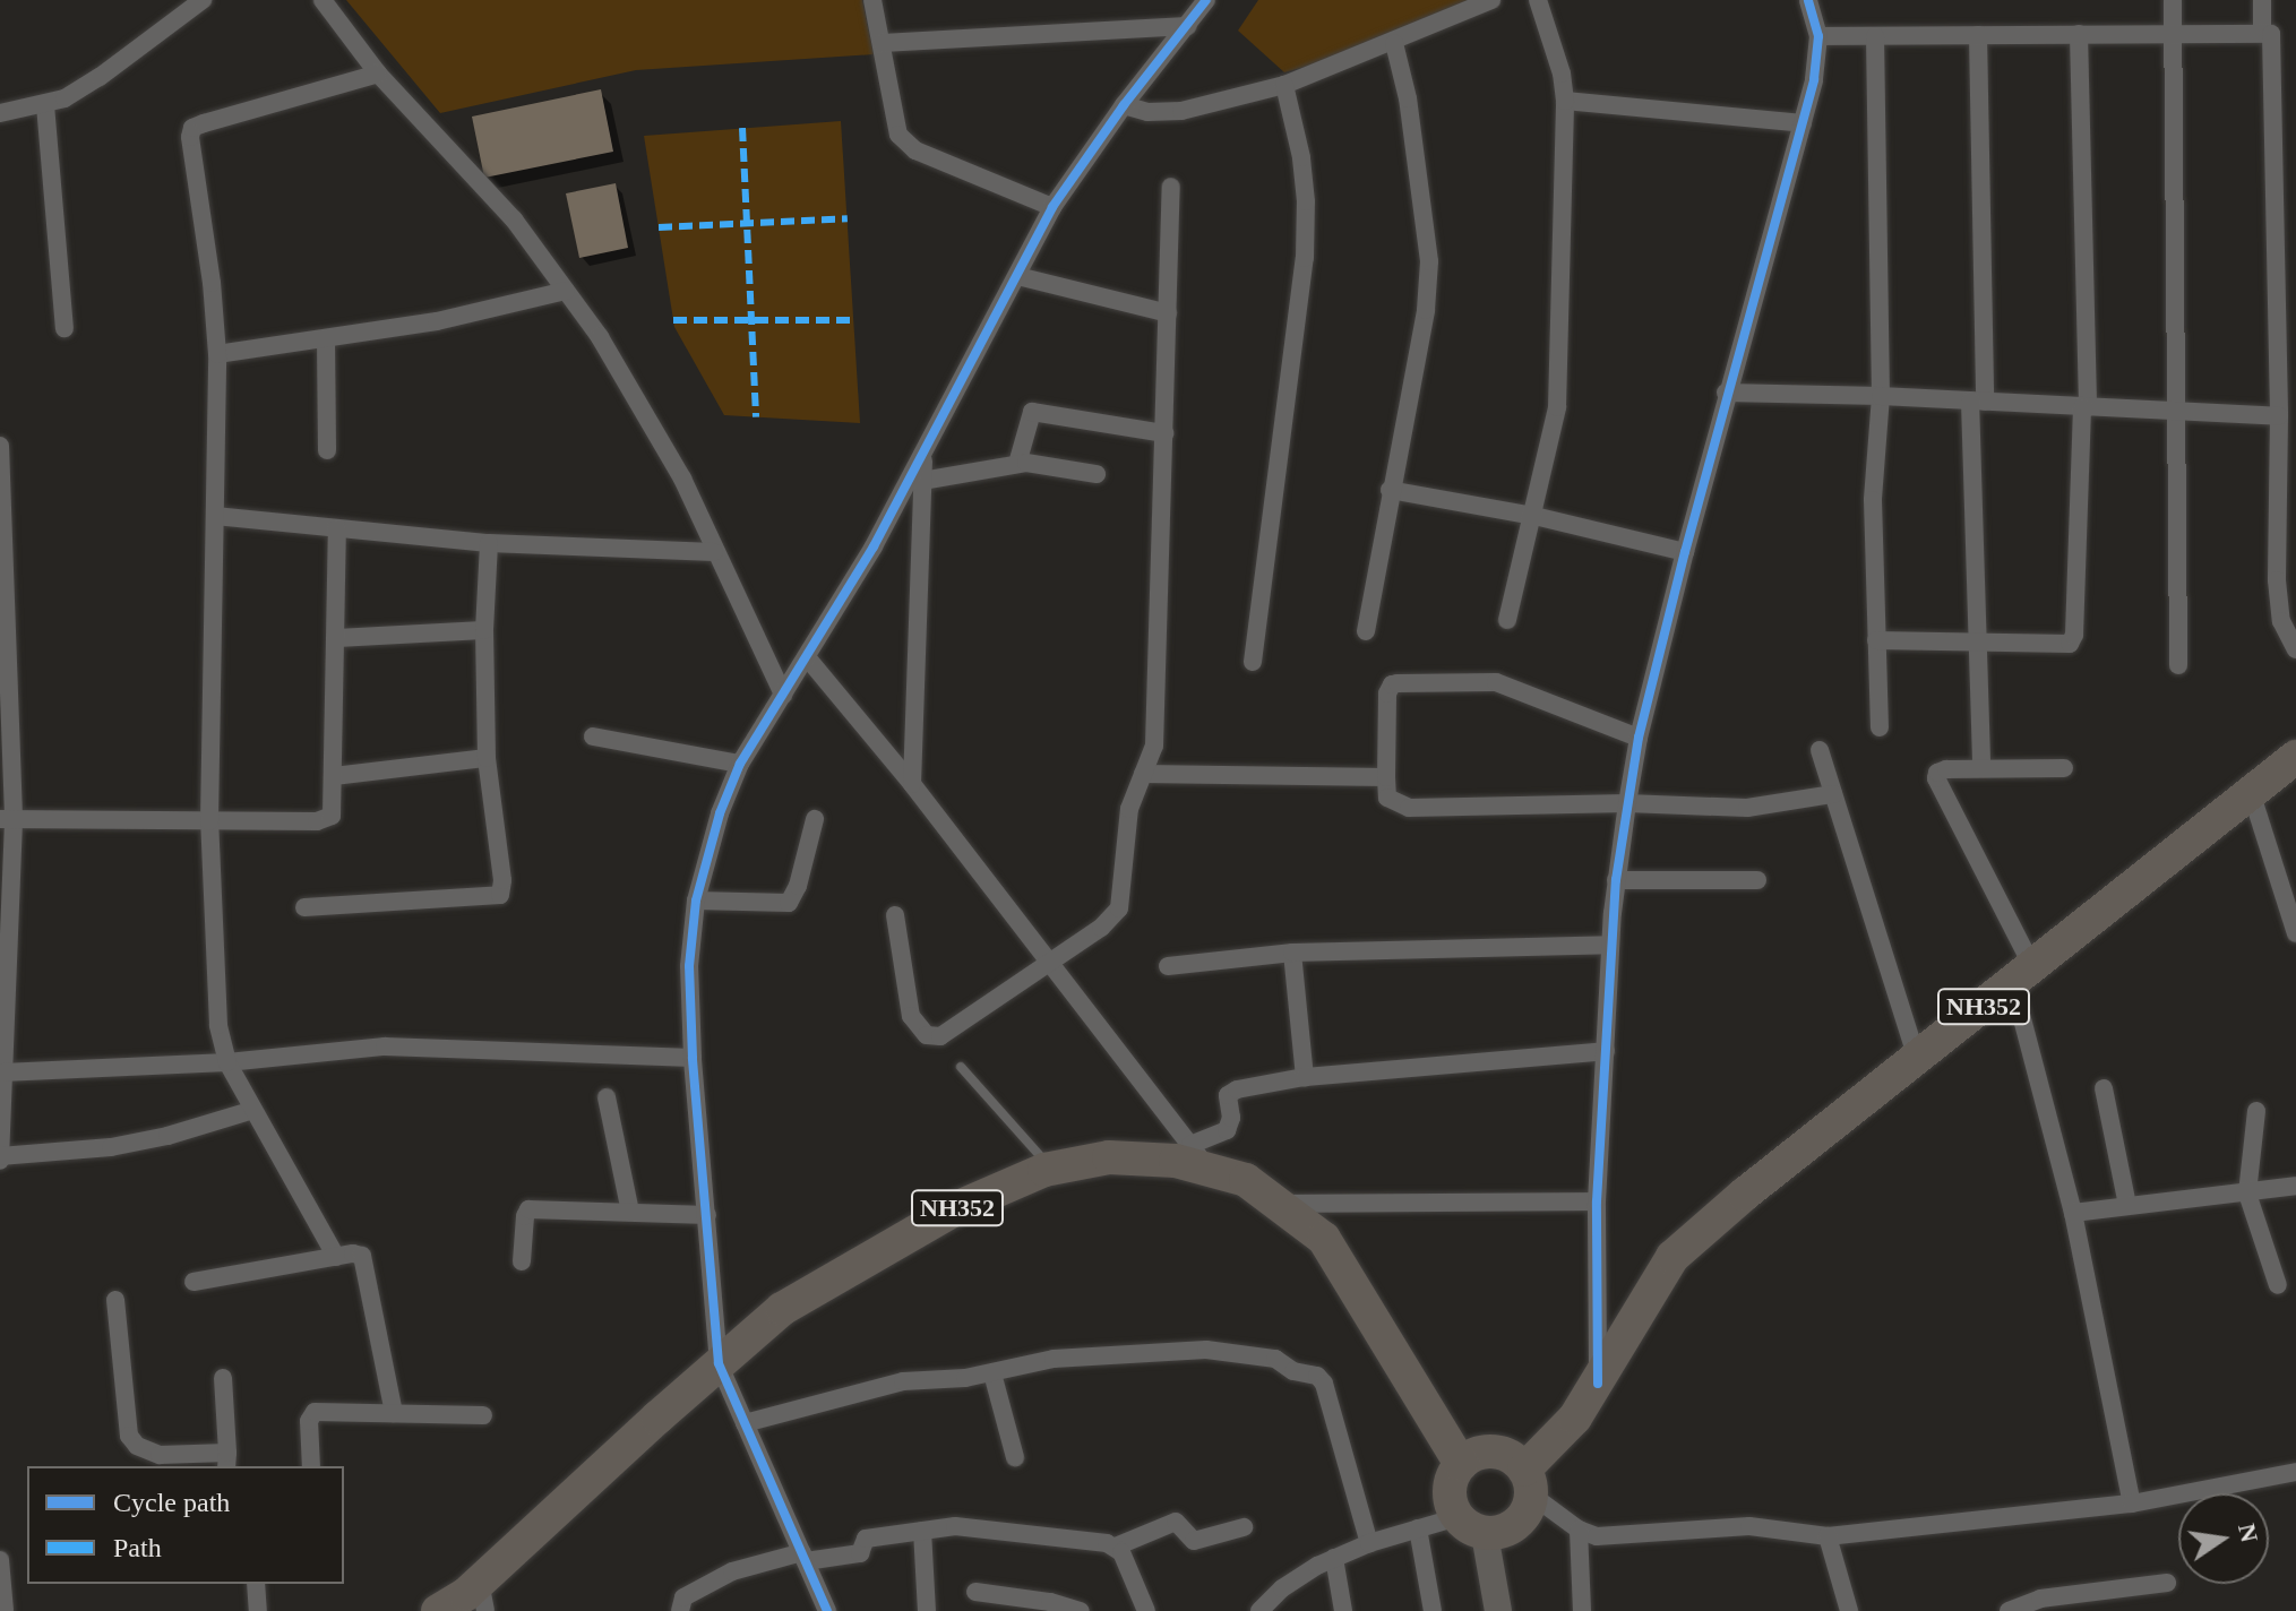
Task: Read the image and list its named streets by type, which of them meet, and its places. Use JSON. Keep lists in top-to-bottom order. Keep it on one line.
{"streets":{"highway":["NH352"]},"legend":["Cycle path","Path"],"north":"right"}
